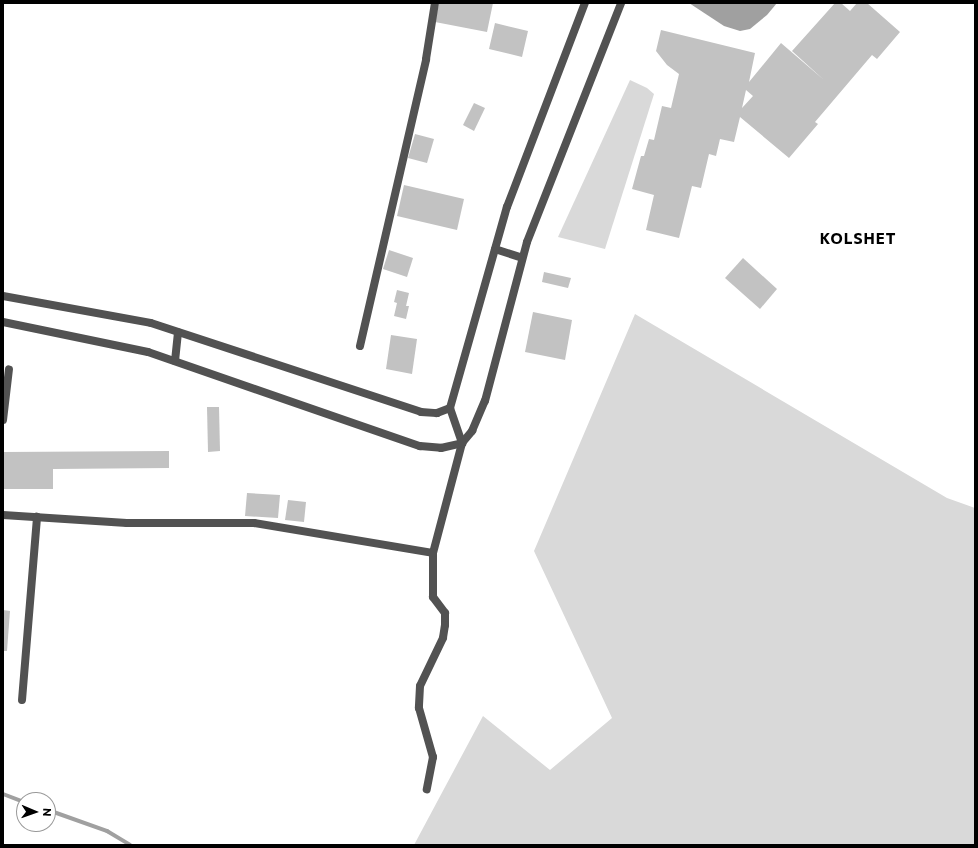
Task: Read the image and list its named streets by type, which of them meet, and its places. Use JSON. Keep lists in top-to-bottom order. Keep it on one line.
{"districts":["KOLSHET"],"north":"right"}
